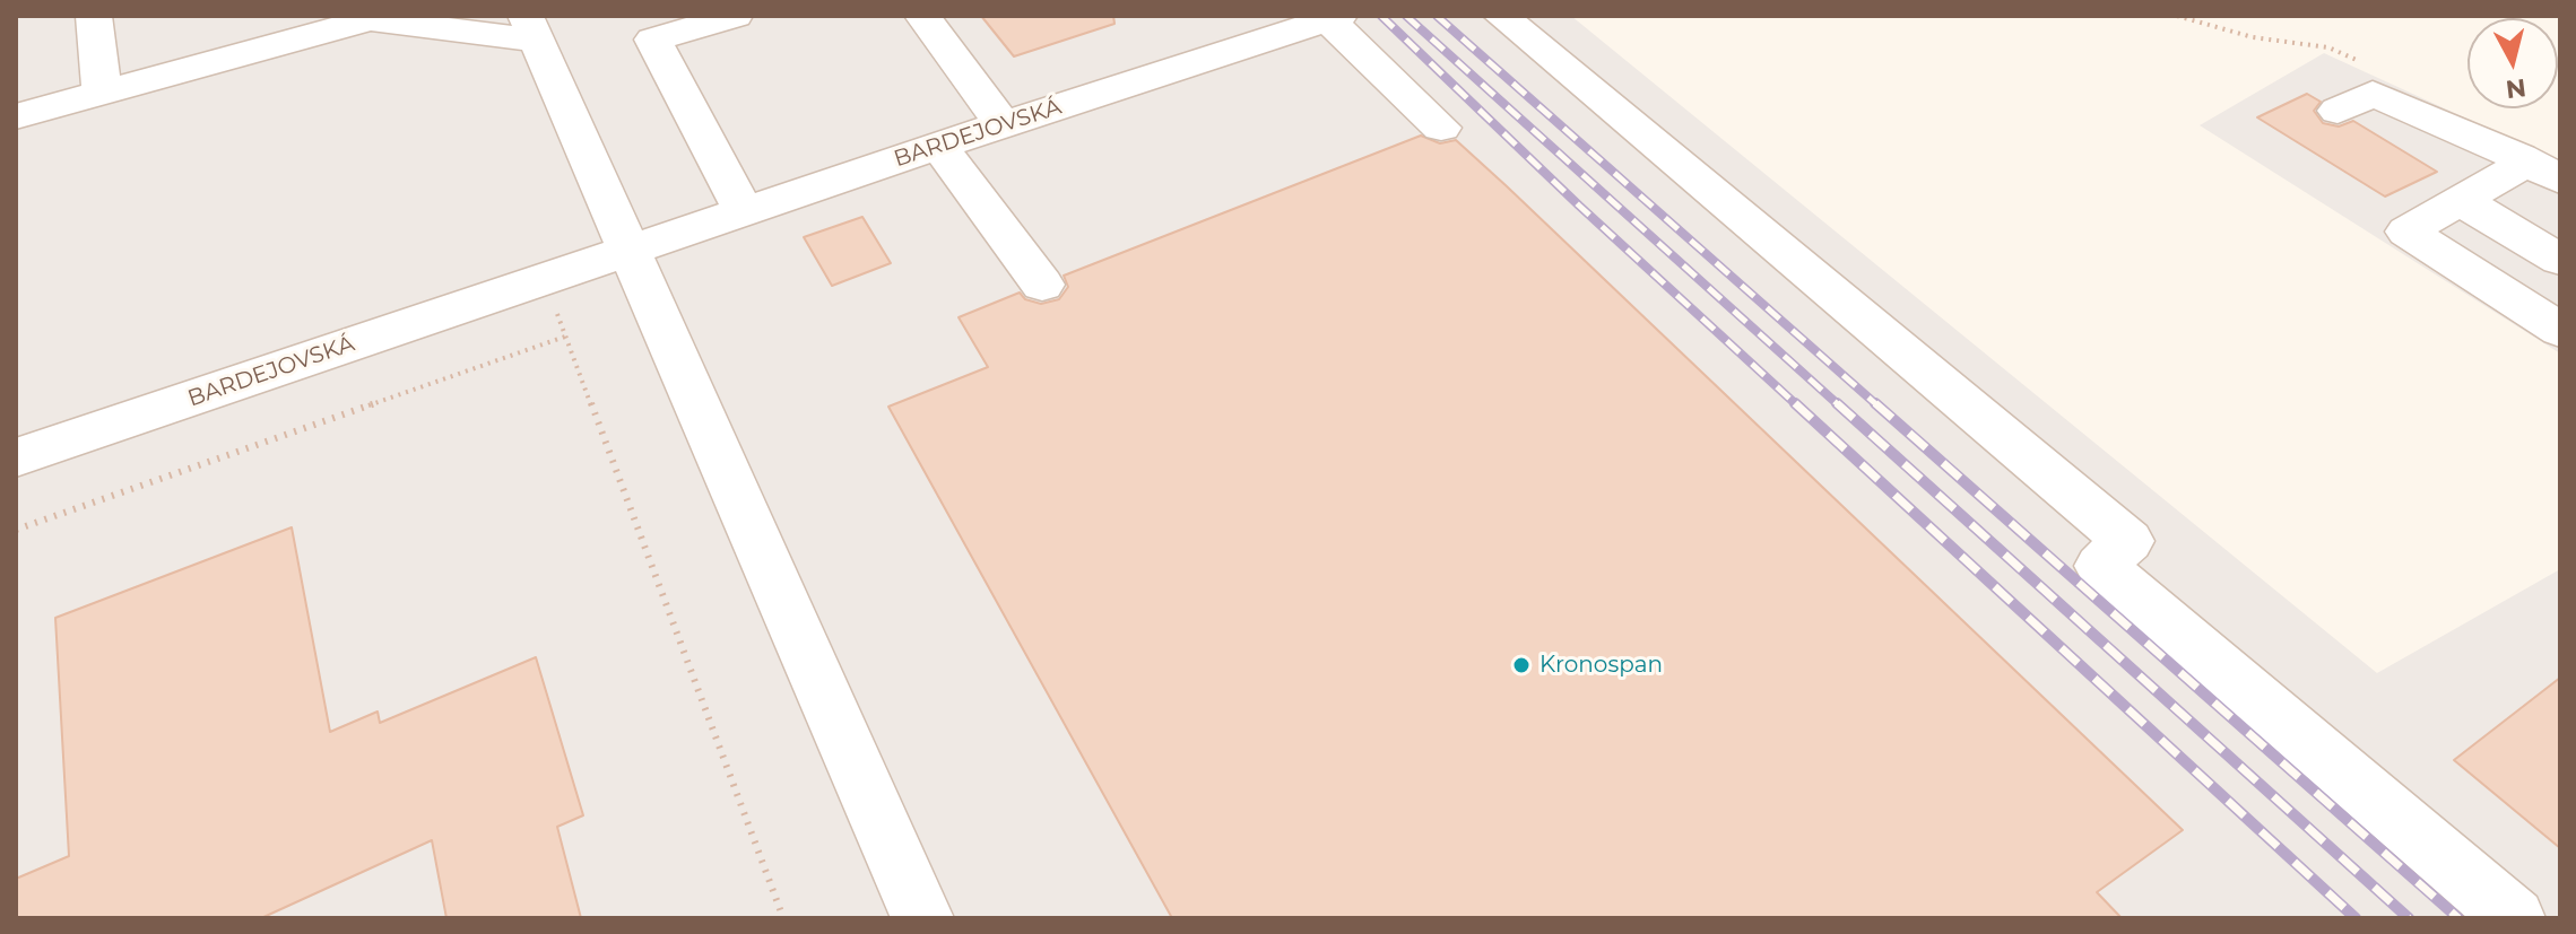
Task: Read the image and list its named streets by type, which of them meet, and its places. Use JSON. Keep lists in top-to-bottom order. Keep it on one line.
{"streets":{"street":["BARDEJOVSKÁ"]},"places":["Kronospan"],"north":"bottom"}
